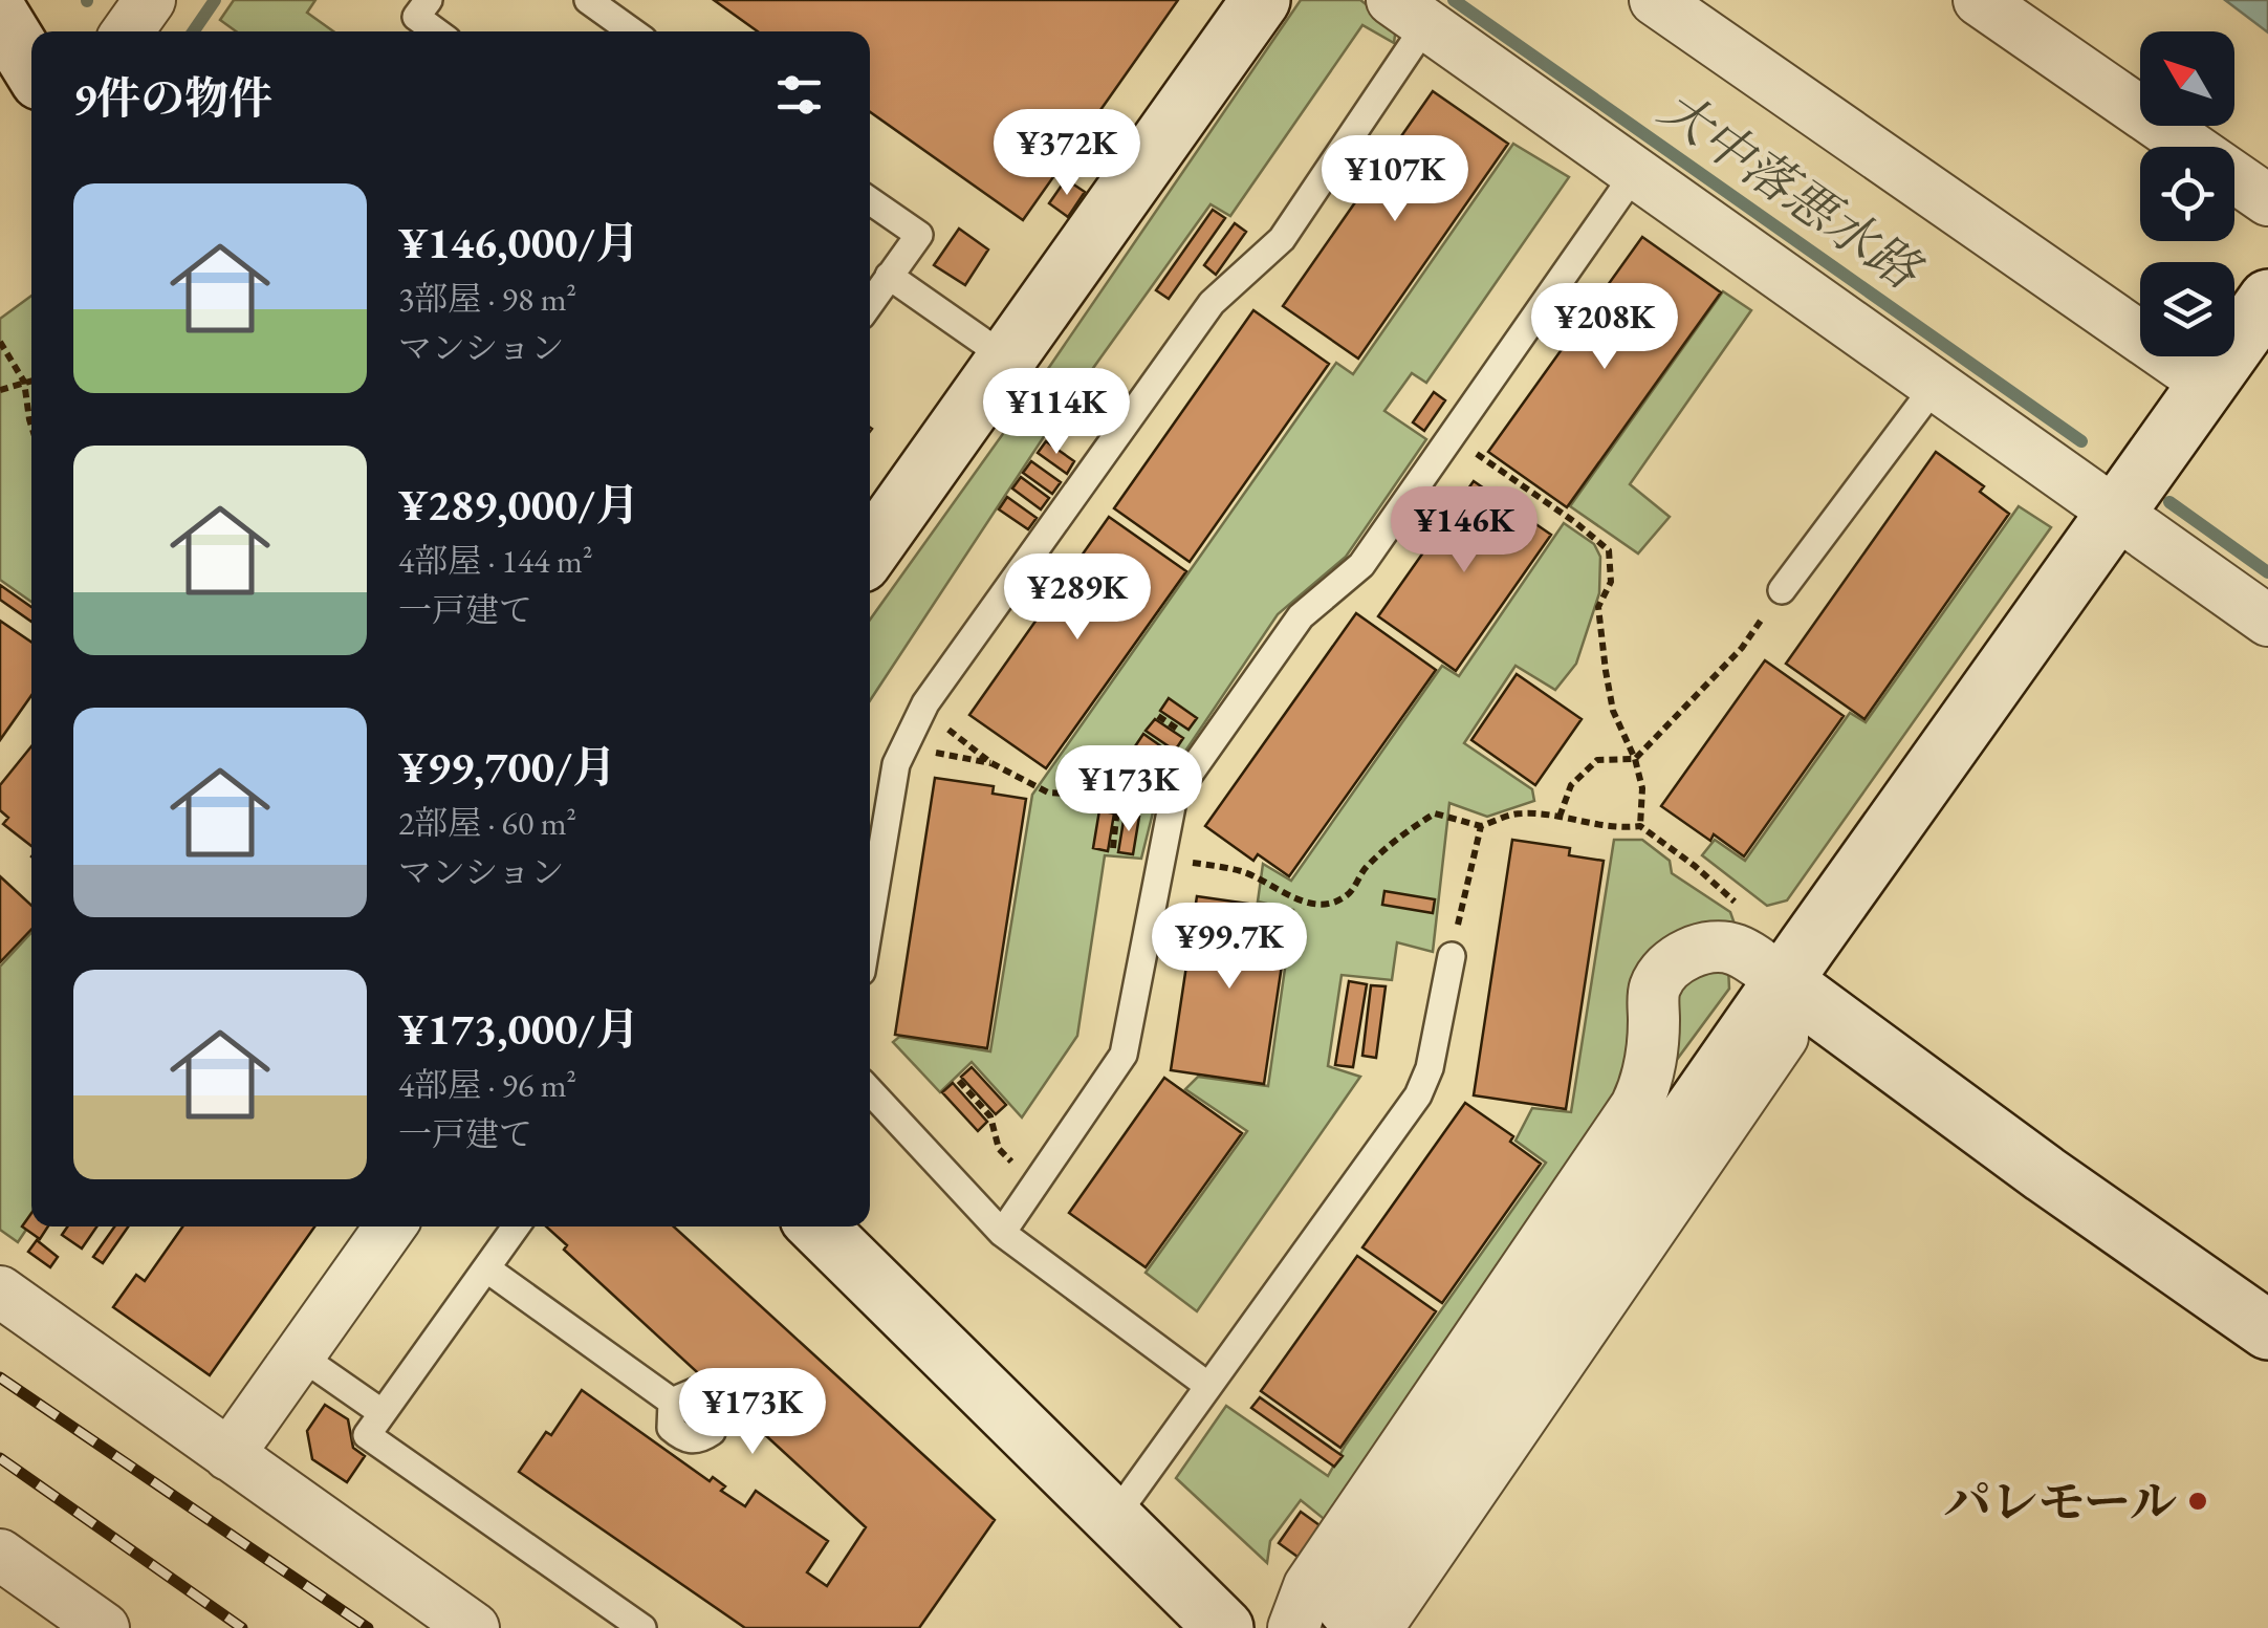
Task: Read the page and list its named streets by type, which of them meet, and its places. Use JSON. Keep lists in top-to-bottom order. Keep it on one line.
{"water":["大中落悪水路"],"places":["パレモール"],"north":"top left","page":{"heading":"9件の物件","price":["¥372K","¥107K","¥208K","¥114K","¥146K","¥289K","¥173K","¥99.7K","¥173K"],"list":[{"name":"¥146,000/月","note":"3部屋 · 98 m² · マンション"},{"name":"¥289,000/月","note":"4部屋 · 144 m² · 一戸建て"},{"name":"¥99,700/月","note":"2部屋 · 60 m² · マンション"},{"name":"¥173,000/月","note":"4部屋 · 96 m² · 一戸建て"}]}}
